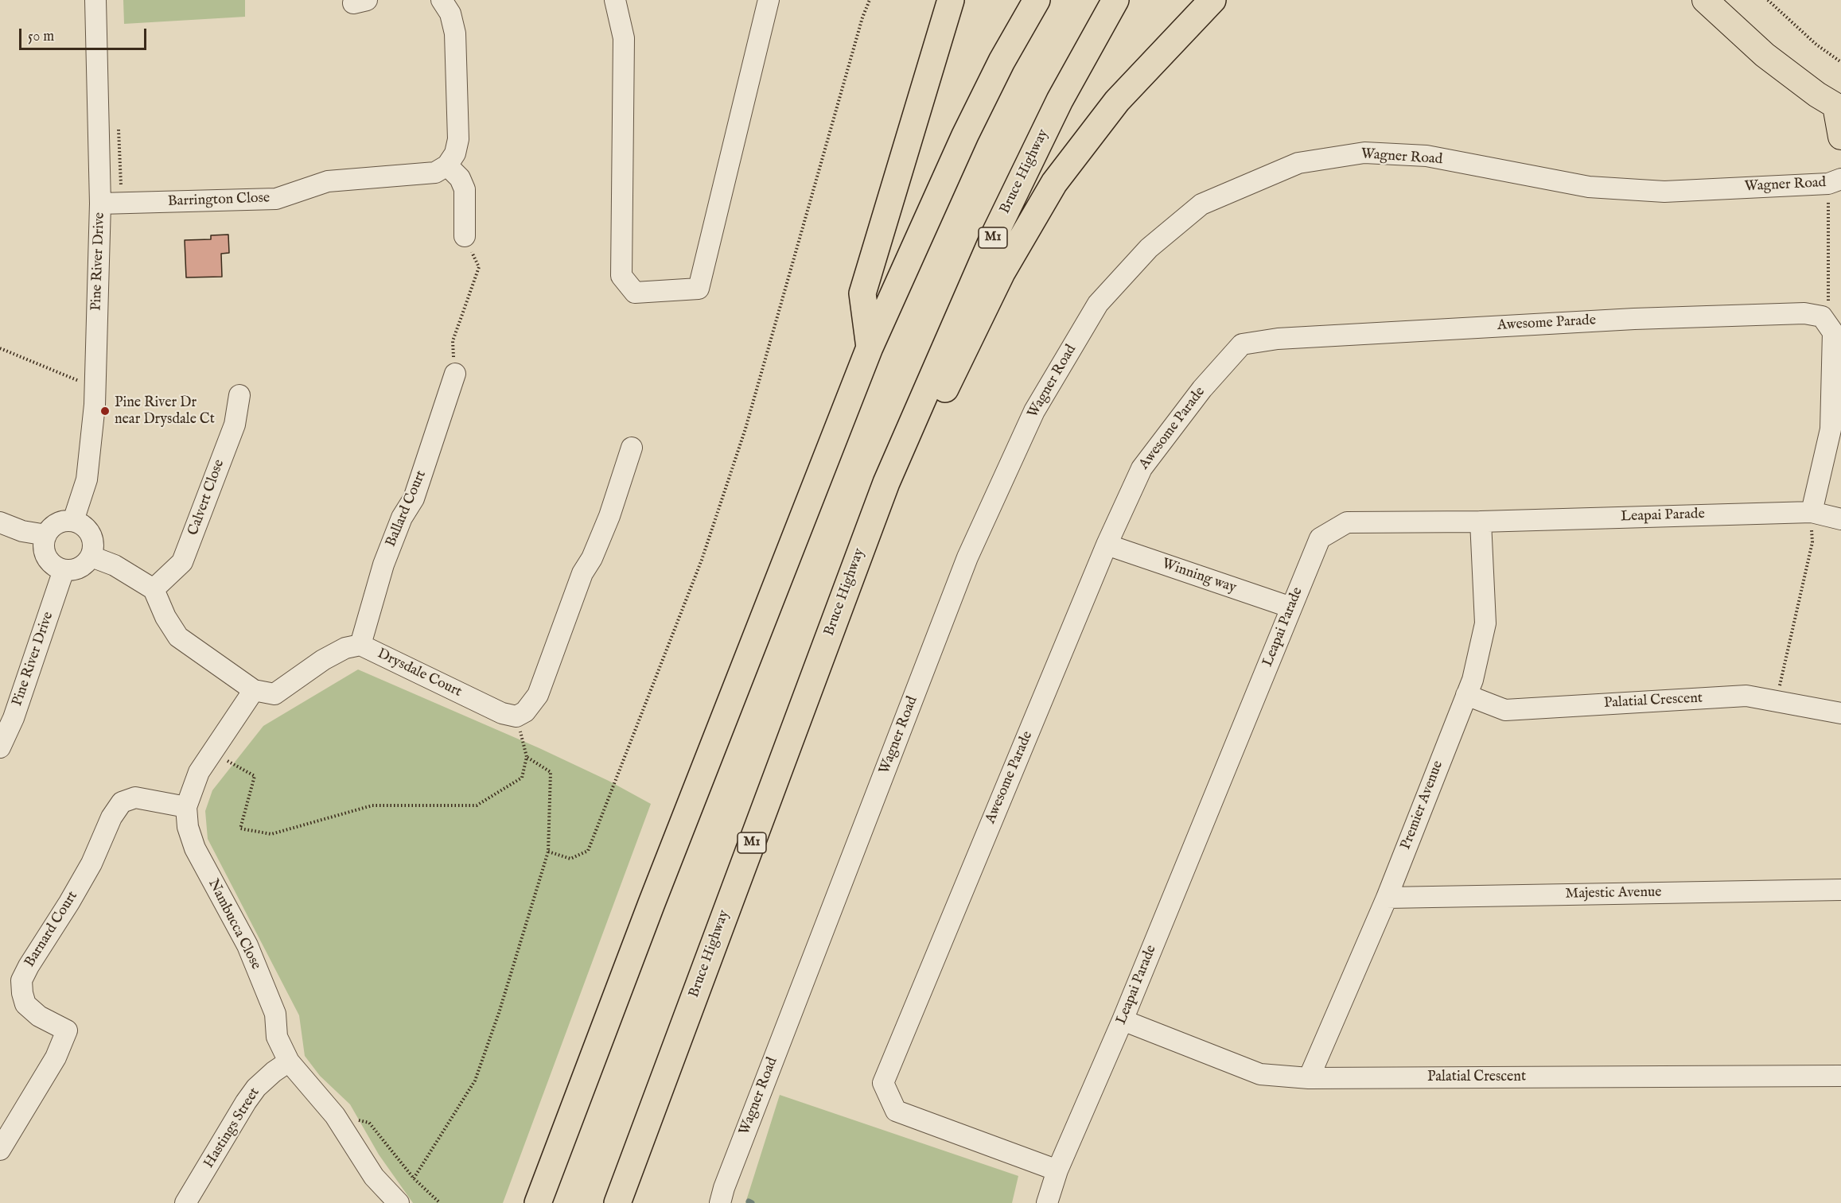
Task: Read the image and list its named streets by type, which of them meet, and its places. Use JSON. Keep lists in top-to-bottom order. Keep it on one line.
{"streets":{"highway":["Bruce Highway","M1"],"street":["Wagner Road","Barrington Close","Pine River Drive","Awesome Parade","Calvert Close","Ballard Court","Leapai Parade","Winning way","Drysdale Court","Palatial Crescent","Premier Avenue","Majestic Avenue","Nambucca Close","Barnard Court","Hastings Street"]},"crossings":[["Barrington Close","Pine River Drive"],["Awesome Parade","Leapai Parade"],["Awesome Parade","Winning way"],["Calvert Close","Drysdale Court"],["Ballard Court","Drysdale Court"],["Leapai Parade","Winning way"],["Leapai Parade","Palatial Crescent"],["Leapai Parade","Premier Avenue"],["Drysdale Court","Nambucca Close"],["Palatial Crescent","Premier Avenue"],["Premier Avenue","Majestic Avenue"],["Nambucca Close","Barnard Court"],["Nambucca Close","Hastings Street"]],"places":["Pine River Dr near Drysdale Ct"],"scale_bar":"50 m"}
